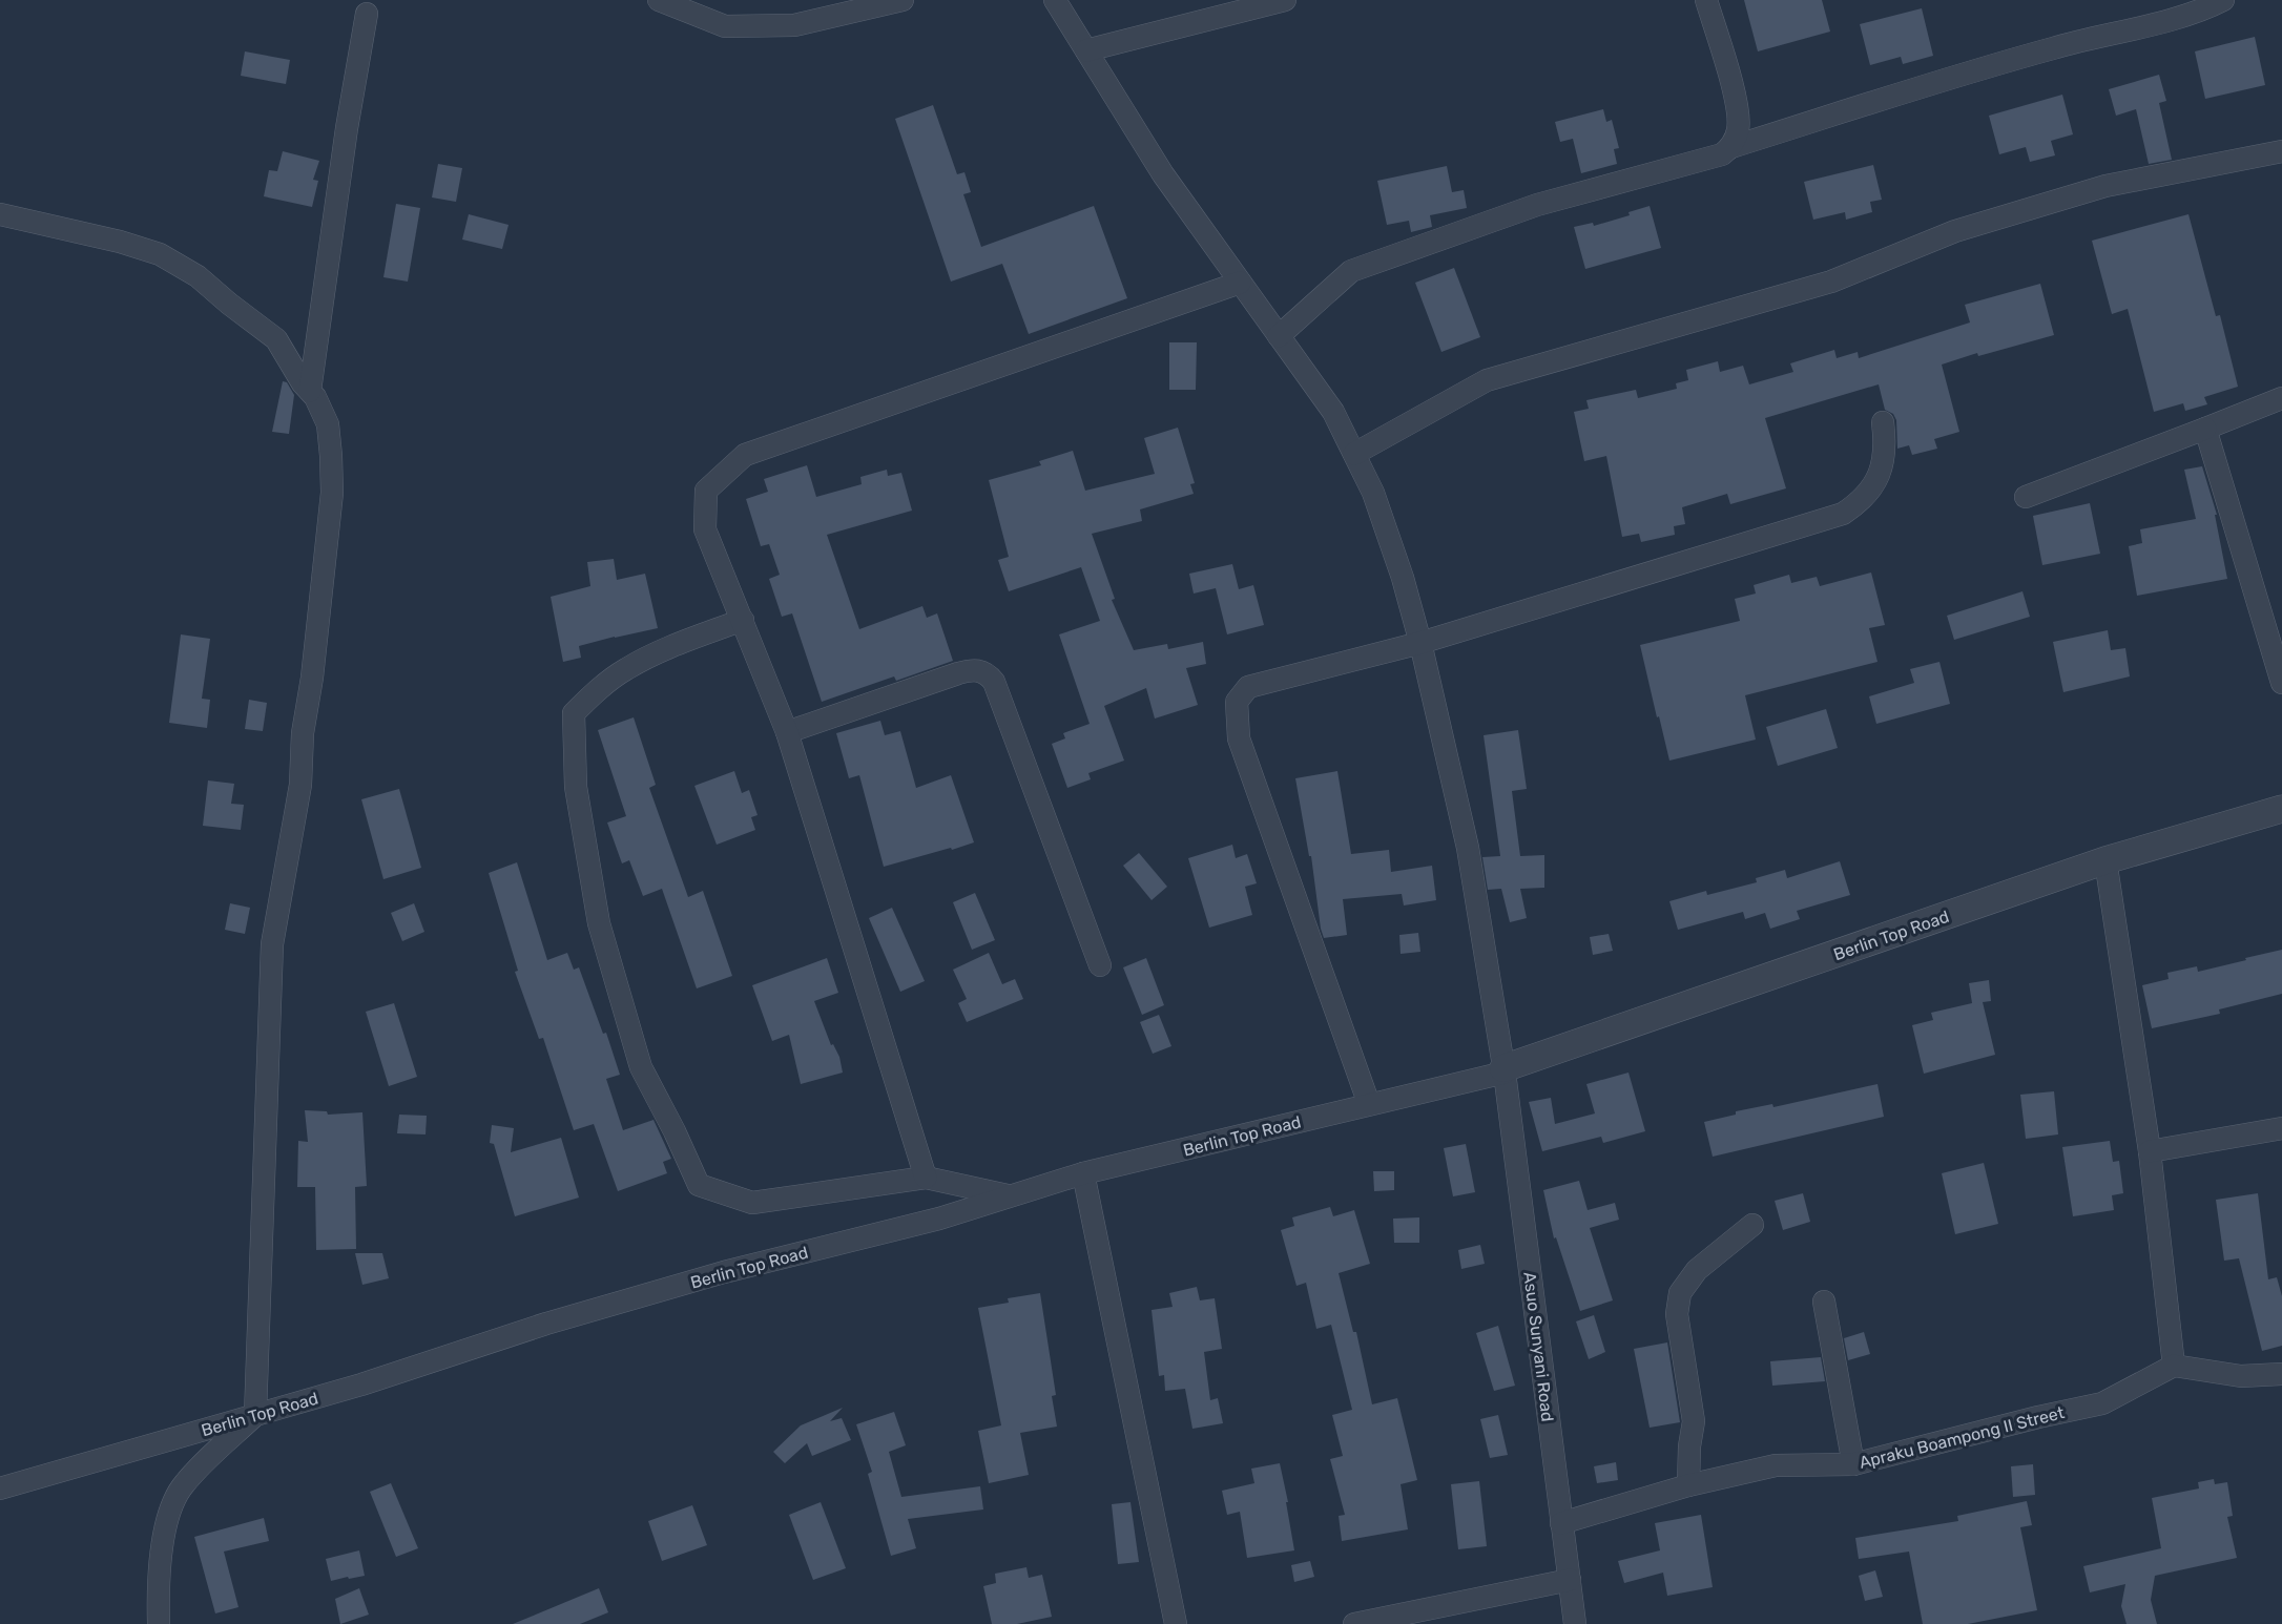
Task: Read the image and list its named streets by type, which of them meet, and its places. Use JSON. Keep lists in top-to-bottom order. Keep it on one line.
{"streets":{"street":["Berlin Top Road","Asuo Sunyani Road","Apraku Boampong II Street"]},"crossings":[["Berlin Top Road","Asuo Sunyani Road"],["Asuo Sunyani Road","Apraku Boampong II Street"]]}
